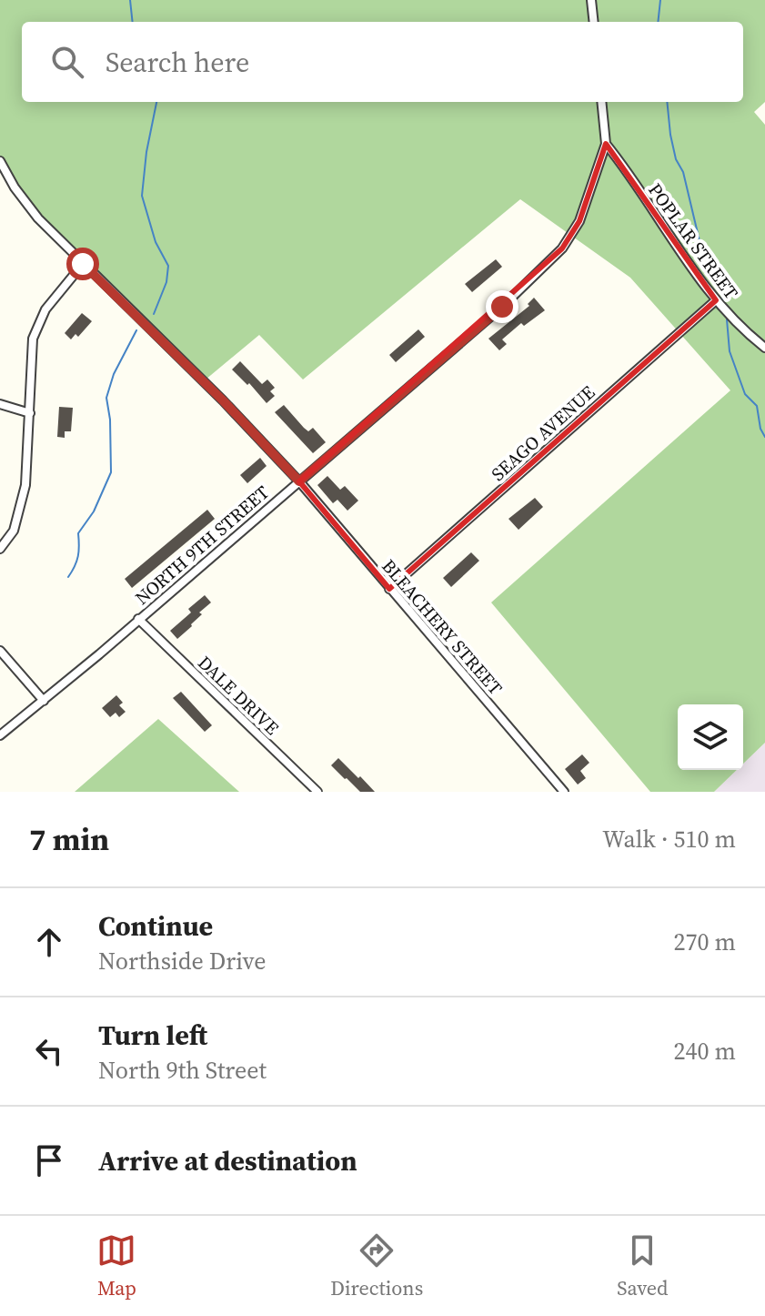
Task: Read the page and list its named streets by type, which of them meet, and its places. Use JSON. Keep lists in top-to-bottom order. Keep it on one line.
{"streets":{"street":["POPLAR STREET","SEAGO AVENUE","NORTH 9TH STREET","BLEACHERY STREET","DALE DRIVE"]},"crossings":[["POPLAR STREET","SEAGO AVENUE"],["POPLAR STREET","NORTH 9TH STREET"],["SEAGO AVENUE","BLEACHERY STREET"],["NORTH 9TH STREET","BLEACHERY STREET"],["NORTH 9TH STREET","DALE DRIVE"]],"page":{"search":"Search here","heading":["7 min","Walk · 510 m"],"list":[["Continue","Northside Drive","270 m"],["Turn left","North 9th Street","240 m"],"Arrive at destination"],"nav":["Map","Directions","Saved"]}}
